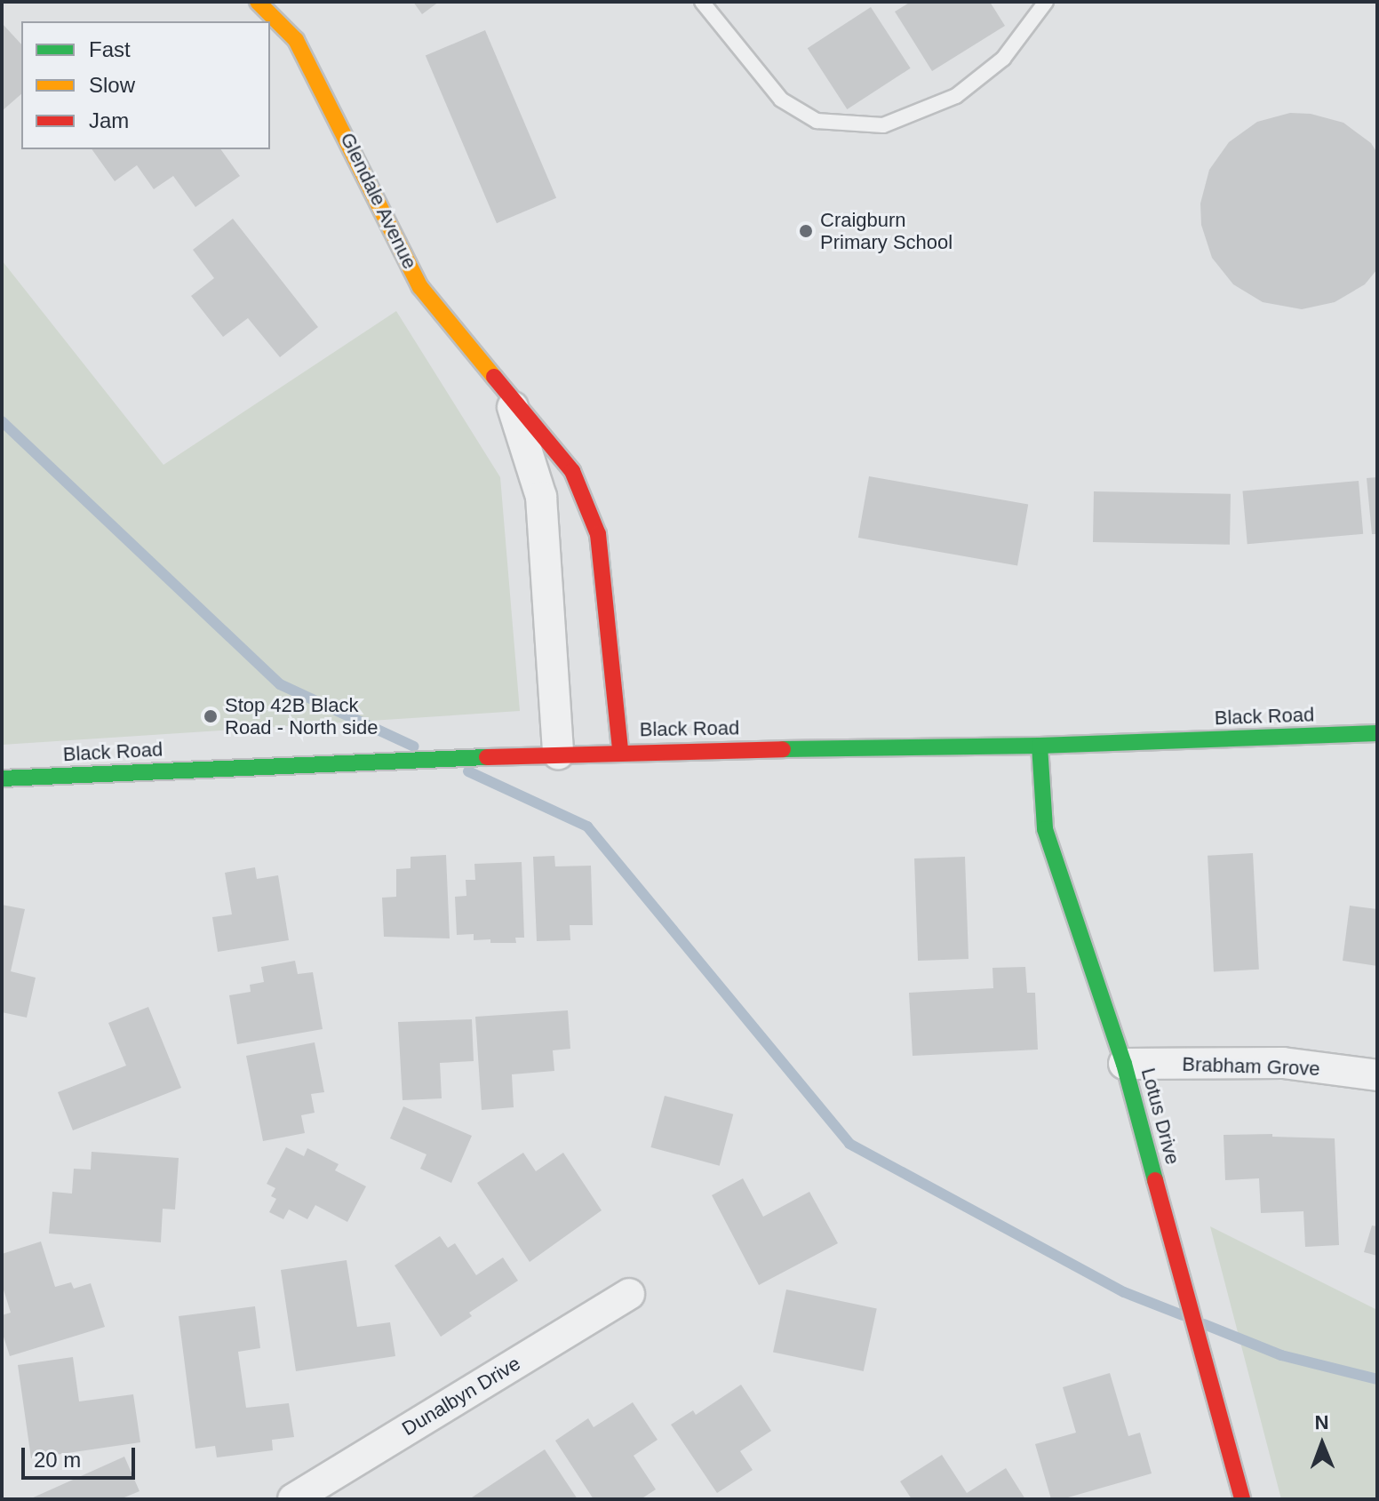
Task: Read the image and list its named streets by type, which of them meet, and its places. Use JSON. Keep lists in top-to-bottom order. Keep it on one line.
{"streets":{"street":["Glendale Avenue","Black Road","Brabham Grove","Lotus Drive","Dunalbyn Drive"]},"crossings":[["Glendale Avenue","Black Road"],["Black Road","Lotus Drive"],["Brabham Grove","Lotus Drive"]],"places":["Craigburn Primary School","Stop 42B Black Road - North side"],"legend":["Fast","Slow","Jam"],"scale_bar":"20 m","north":"top"}
